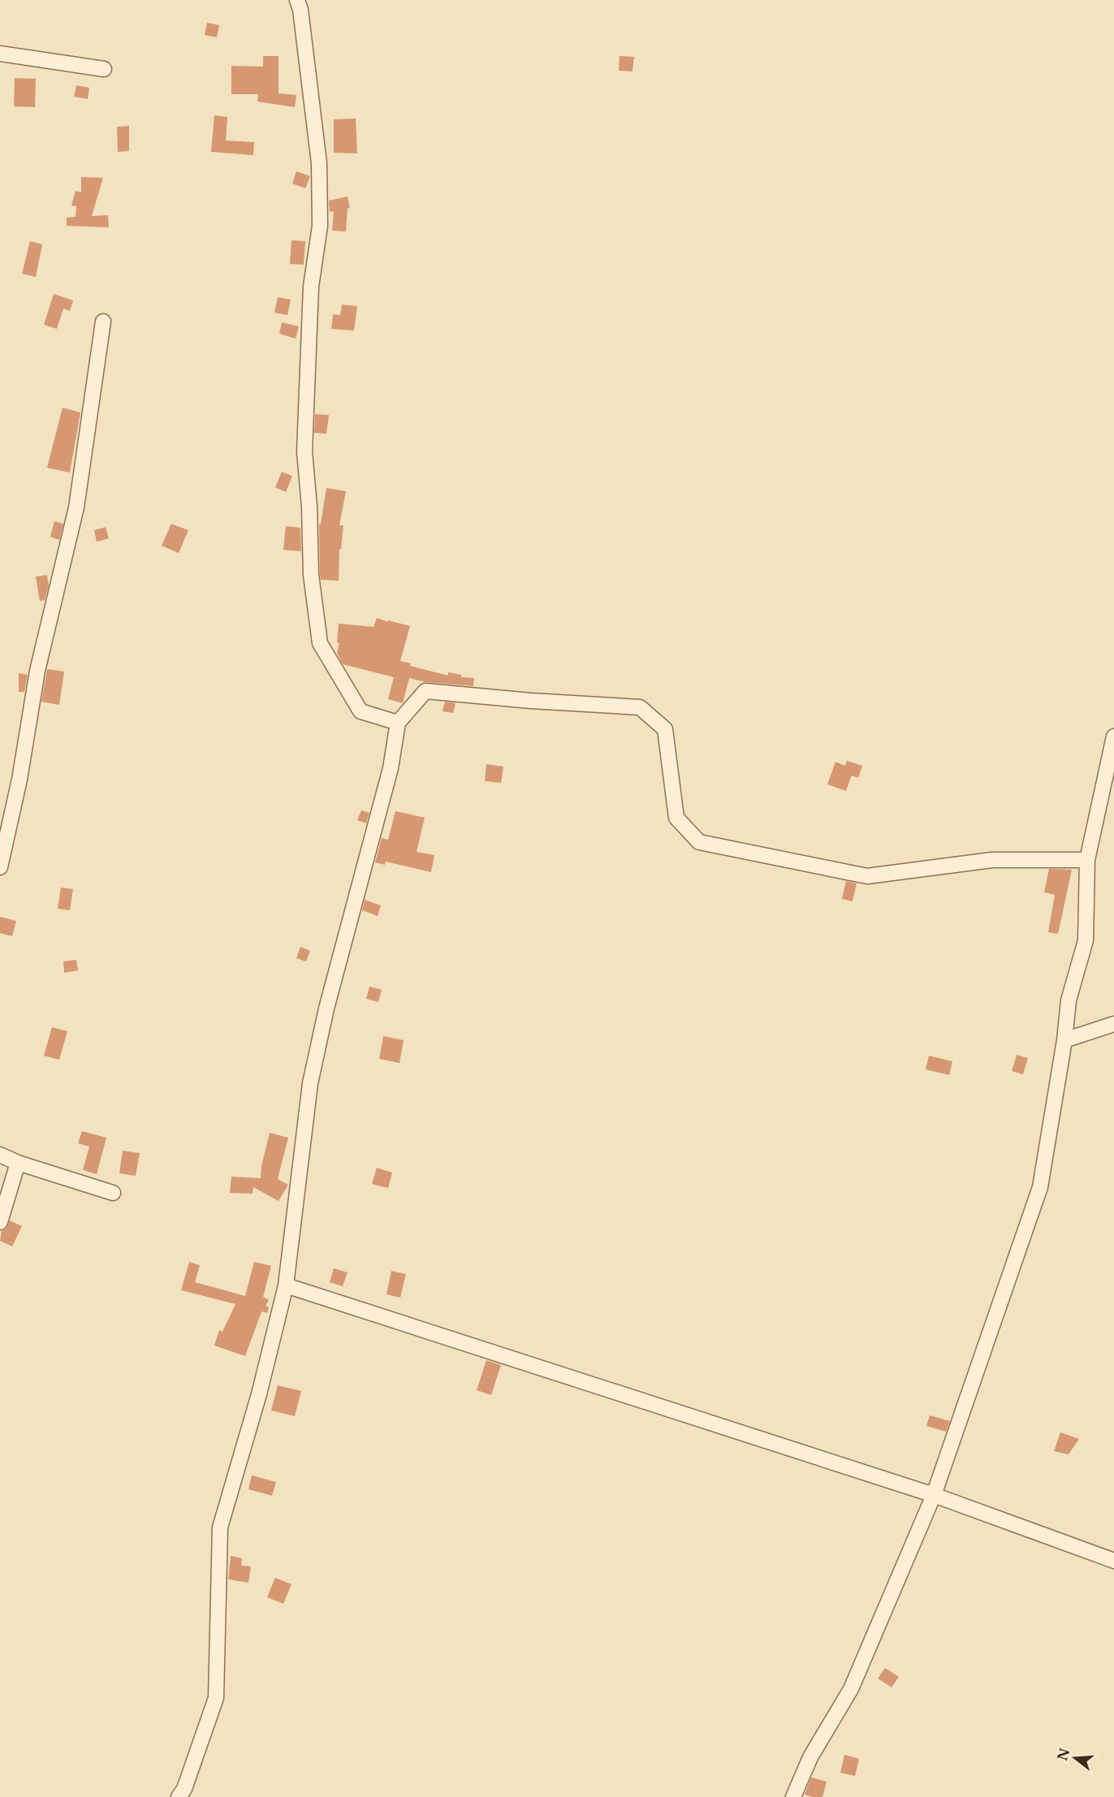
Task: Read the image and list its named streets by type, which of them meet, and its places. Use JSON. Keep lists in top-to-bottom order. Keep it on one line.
{"north":"left"}
